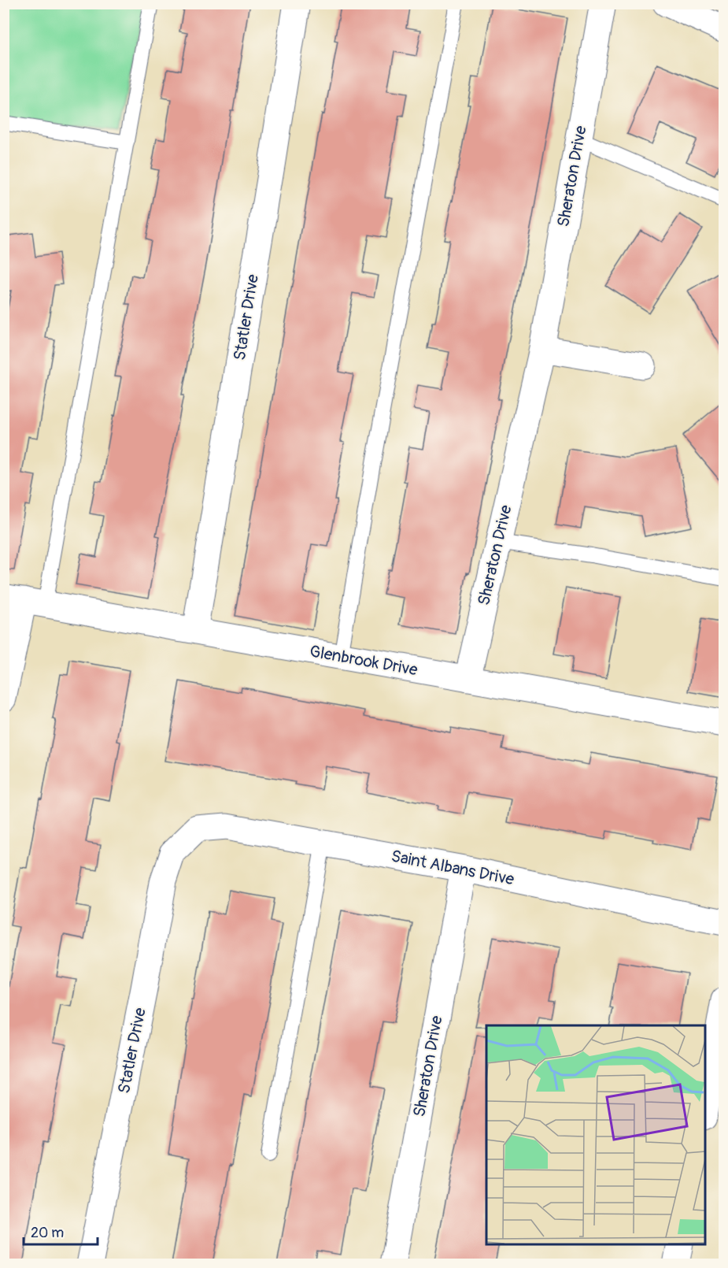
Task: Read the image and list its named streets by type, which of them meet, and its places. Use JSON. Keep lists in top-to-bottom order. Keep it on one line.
{"streets":{"street":["Sheraton Drive","Statler Drive","Glenbrook Drive","Saint Albans Drive"]},"crossings":[["Sheraton Drive","Glenbrook Drive"],["Sheraton Drive","Saint Albans Drive"],["Statler Drive","Glenbrook Drive"],["Statler Drive","Saint Albans Drive"]],"scale_bar":"20 m"}
